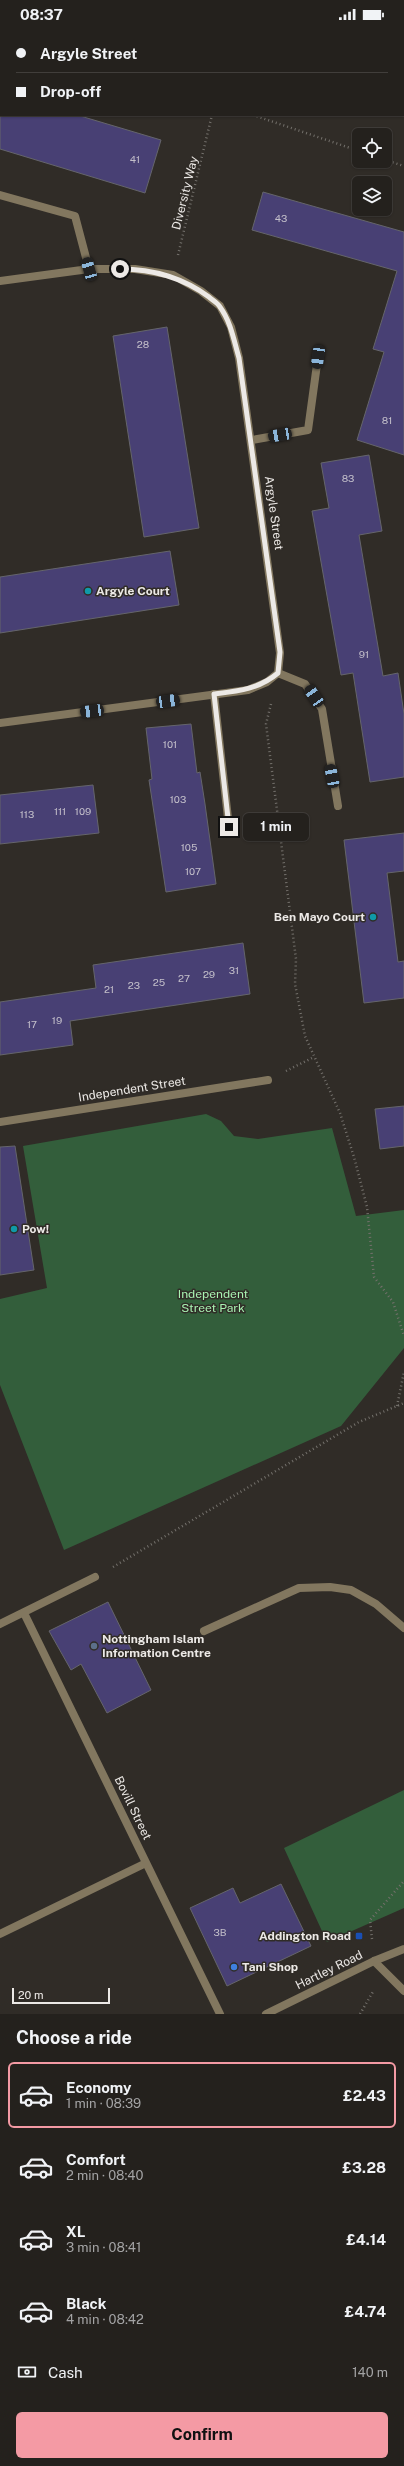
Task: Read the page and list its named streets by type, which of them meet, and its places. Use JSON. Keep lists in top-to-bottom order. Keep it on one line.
{"streets":{"street":["Argyle Street","Independent Street","Bovill Street","Hartley Road"],"path":["Diversity Way"]},"crossings":[["Diversity Way","Argyle Street"]],"parks":["Independent Street Park"],"places":{"other":["Argyle Court","Ben Mayo Court","Pow!","Nottingham Islam Information Centre","Tani Shop"],"transit":["Addington Road"]},"house_numbers":["41","43","28","81","83","91","101","103","111","109","113","105","107","31","29","27","25","23","21","19","17","3B"],"scale_bar":"20 m","page":{"status":"08:37","banner":["Argyle Street","Drop-off"],"bubble":"1 min","scale":"20 m","heading":"Choose a ride","list":[{"name":"Economy","note":"1 min · 08:39","value":"£2.43"},{"name":"Comfort","note":"2 min · 08:40","value":"£3.28"},{"name":"XL","note":"3 min · 08:41","value":"£4.14"},{"name":"Black","note":"4 min · 08:42","value":"£4.74"}],"pay":["Cash","140 m"],"buttons":"Confirm"}}
